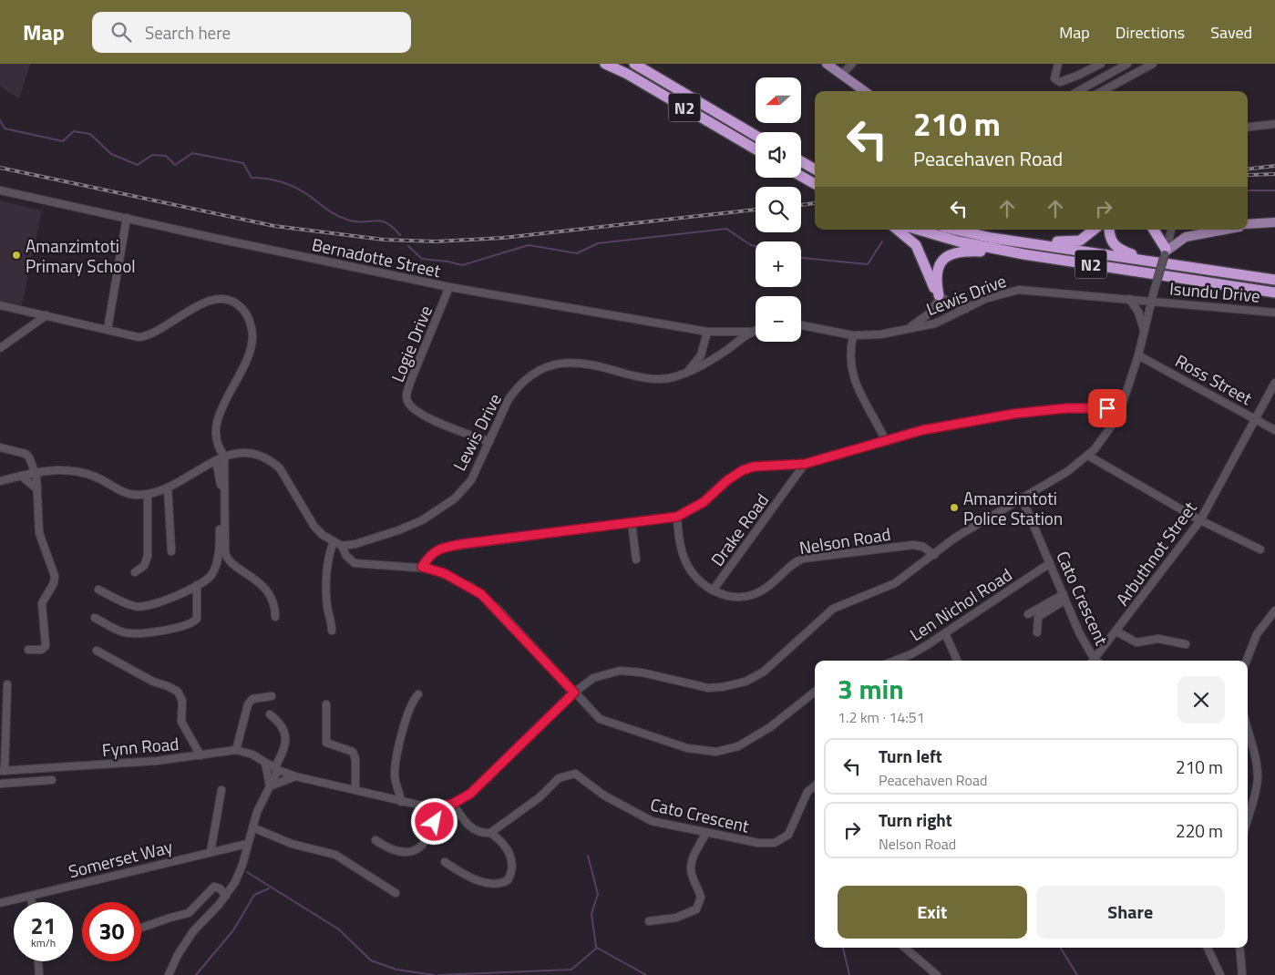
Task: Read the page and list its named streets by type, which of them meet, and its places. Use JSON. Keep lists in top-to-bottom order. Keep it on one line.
{"streets":{"highway":["N2"],"street":["Bernadotte Street","Isundu Drive","Lewis Drive","Logie Drive","Ross Street","Drake Road","Nelson Road","Arbuthnot Street","Cato Crescent","Len Nichol Road","Fynn Road","Somerset Way"]},"crossings":[["Bernadotte Street","Lewis Drive"],["Bernadotte Street","Logie Drive"],["Isundu Drive","Lewis Drive"],["Lewis Drive","Logie Drive"],["Ross Street","Arbuthnot Street"],["Drake Road","Nelson Road"],["Cato Crescent","Len Nichol Road"]],"places":["Amanzimtoti Primary School","Amanzimtoti Police Station"],"north":"left","page":{"header":"Map","search":"Search here","nav":["Map","Directions","Saved"],"map_buttons":["+","−"],"turn":["210 m","Peacehaven Road"],"heading":["3 min","1.2 km · 14:51"],"list":[{"name":"Turn left","note":"Peacehaven Road","value":"210 m"},{"name":"Turn right","note":"Nelson Road","value":"220 m"}],"buttons":["Exit","Share"],"speed":"21 km/h","limit":"30"}}
